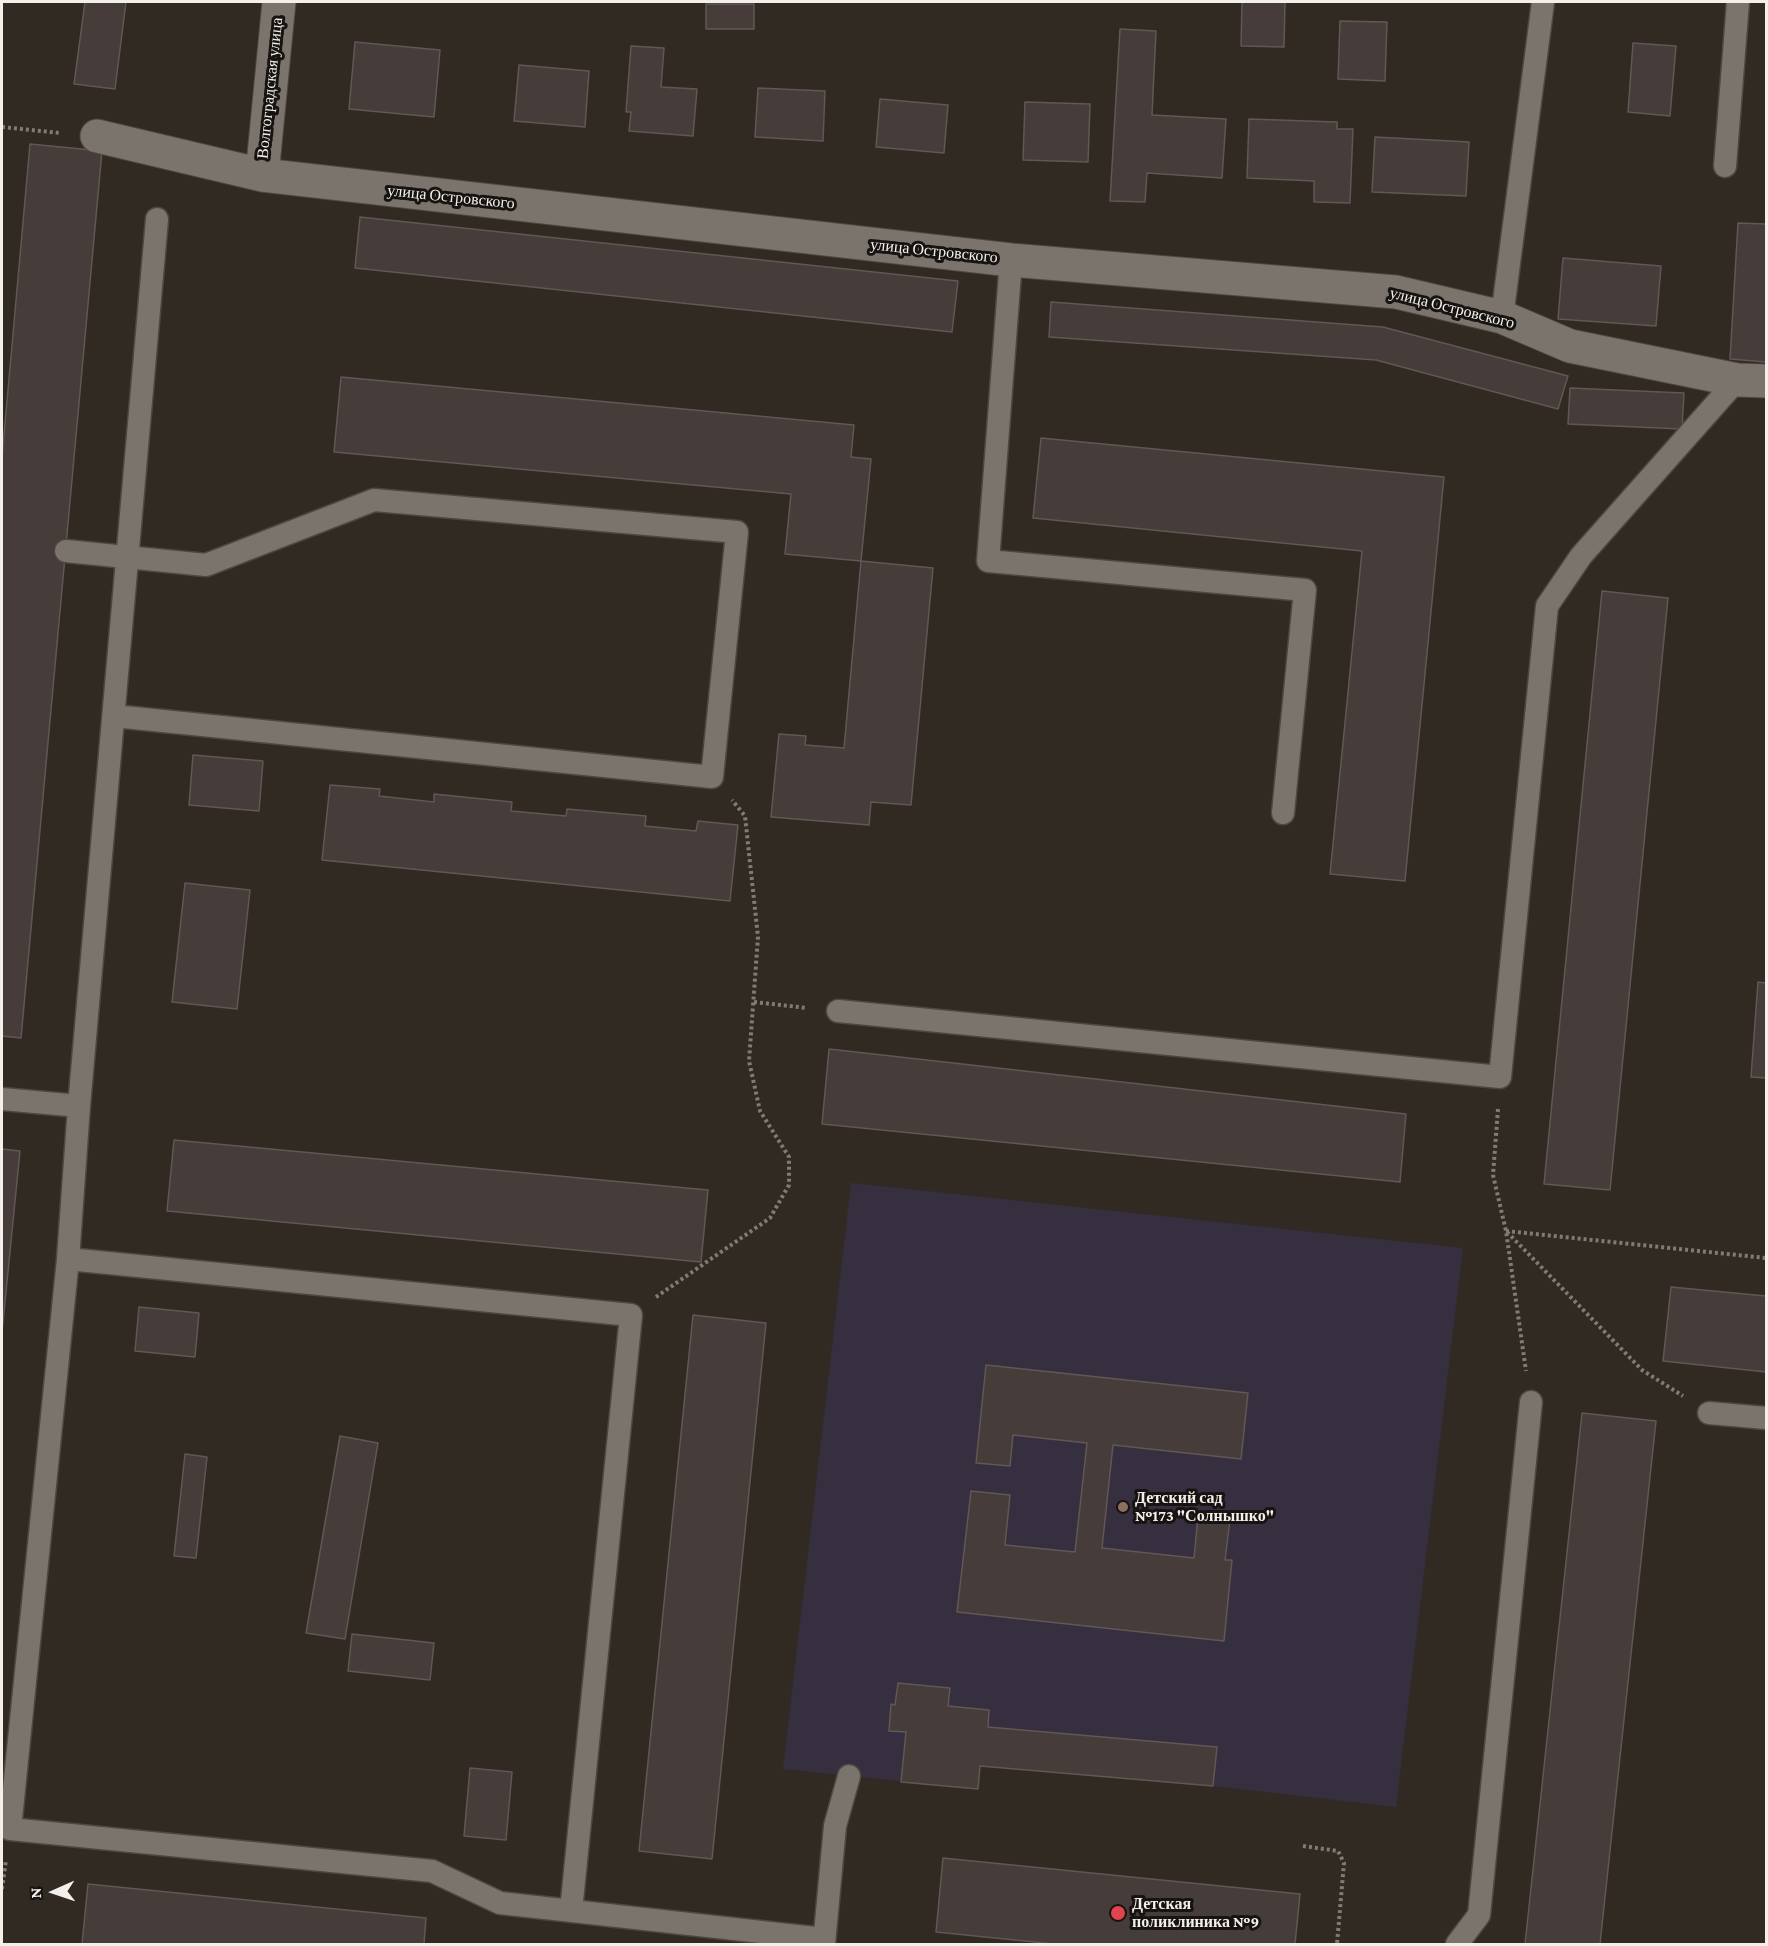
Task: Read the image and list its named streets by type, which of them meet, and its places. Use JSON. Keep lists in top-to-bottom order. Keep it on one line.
{"streets":{"street":["Волгоградская улица","улица Островского"]},"crossings":[["Волгоградская улица","улица Островского"]],"places":["Детский сад №173 \"Солнышко\"","Детская поликлиника №9"],"north":"left"}
